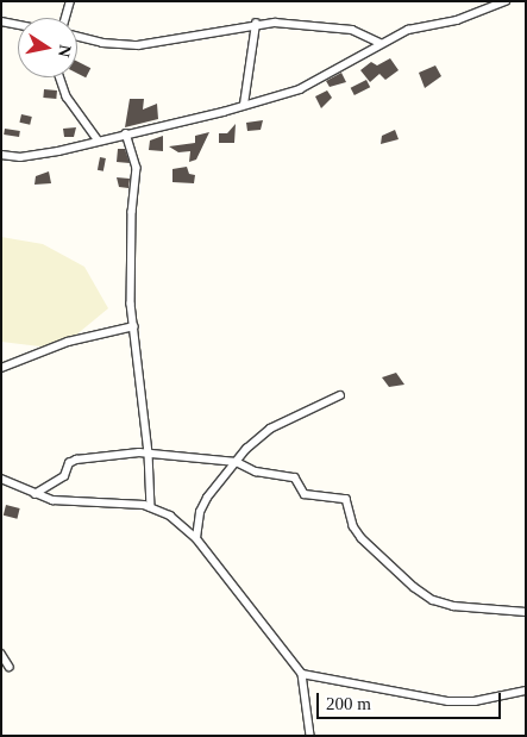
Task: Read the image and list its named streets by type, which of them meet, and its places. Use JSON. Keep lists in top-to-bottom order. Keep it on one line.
{"scale_bar":"200 m","north":"right"}
